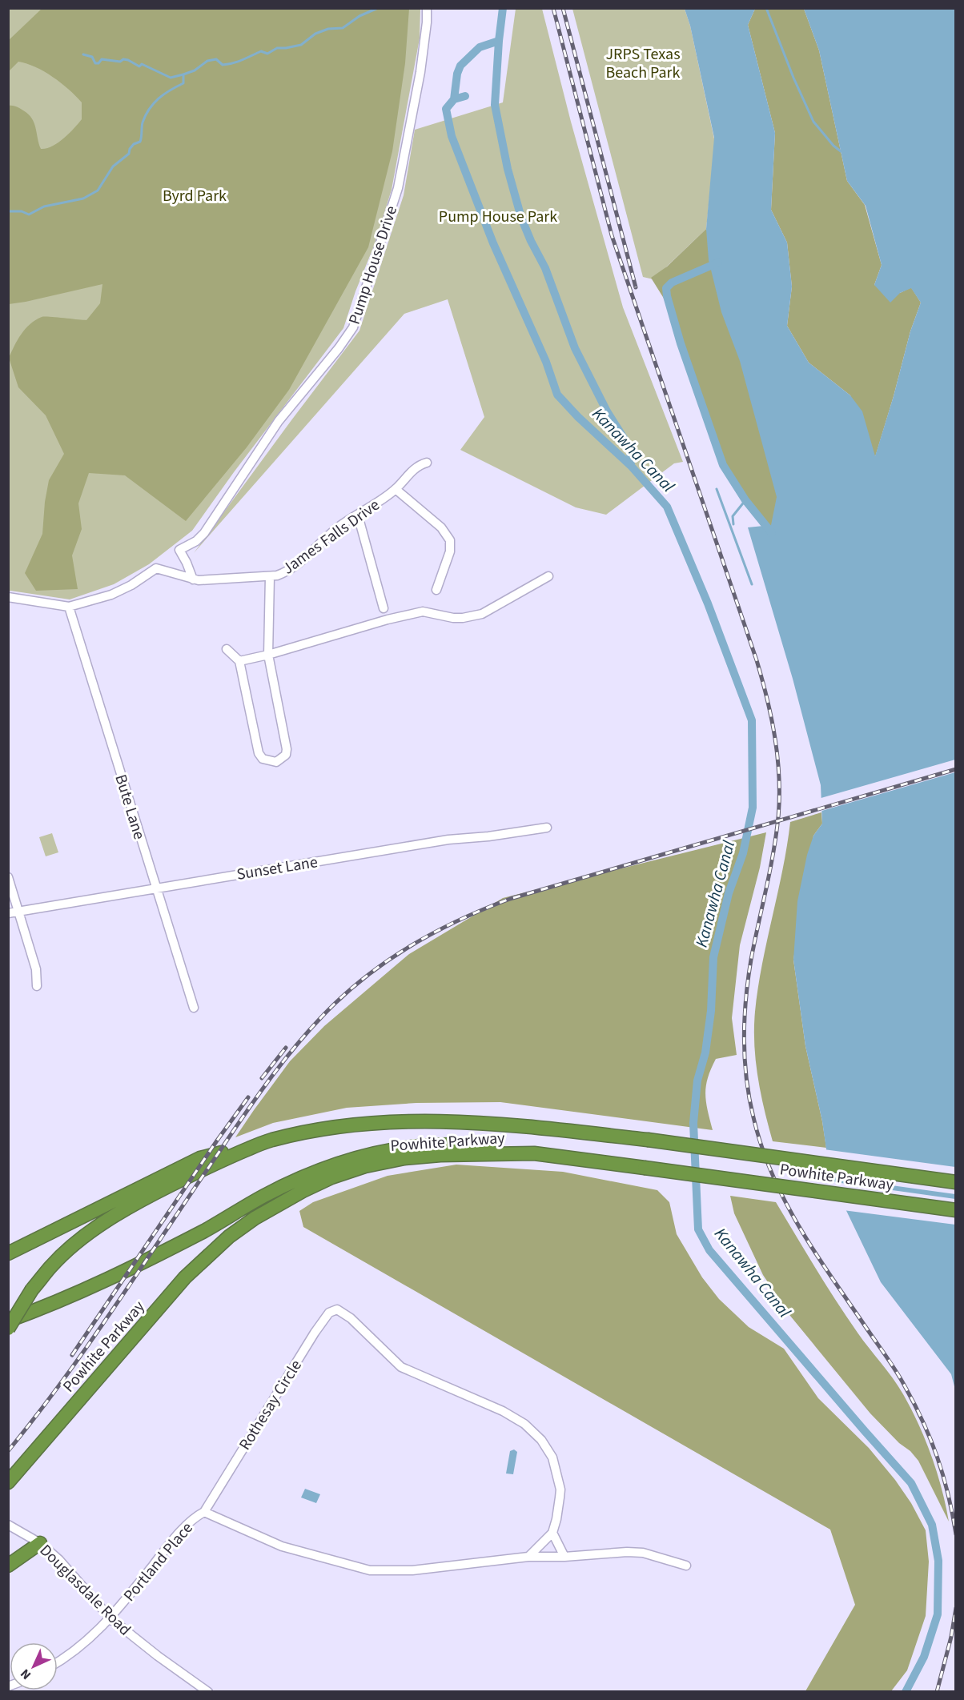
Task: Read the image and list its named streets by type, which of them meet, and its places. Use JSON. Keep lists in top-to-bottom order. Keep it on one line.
{"streets":{"highway":["Powhite Parkway"],"street":["Pump House Drive","James Falls Drive","Bute Lane","Sunset Lane","Rothesay Circle","Portland Place","Douglasdale Road"]},"crossings":[["Pump House Drive","James Falls Drive"],["James Falls Drive","Bute Lane"],["Bute Lane","Sunset Lane"],["Rothesay Circle","Portland Place"],["Portland Place","Douglasdale Road"]],"water":["Kanawha Canal"],"parks":["JRPS Texas Beach Park","Byrd Park","Pump House Park"],"north":"bottom left"}
